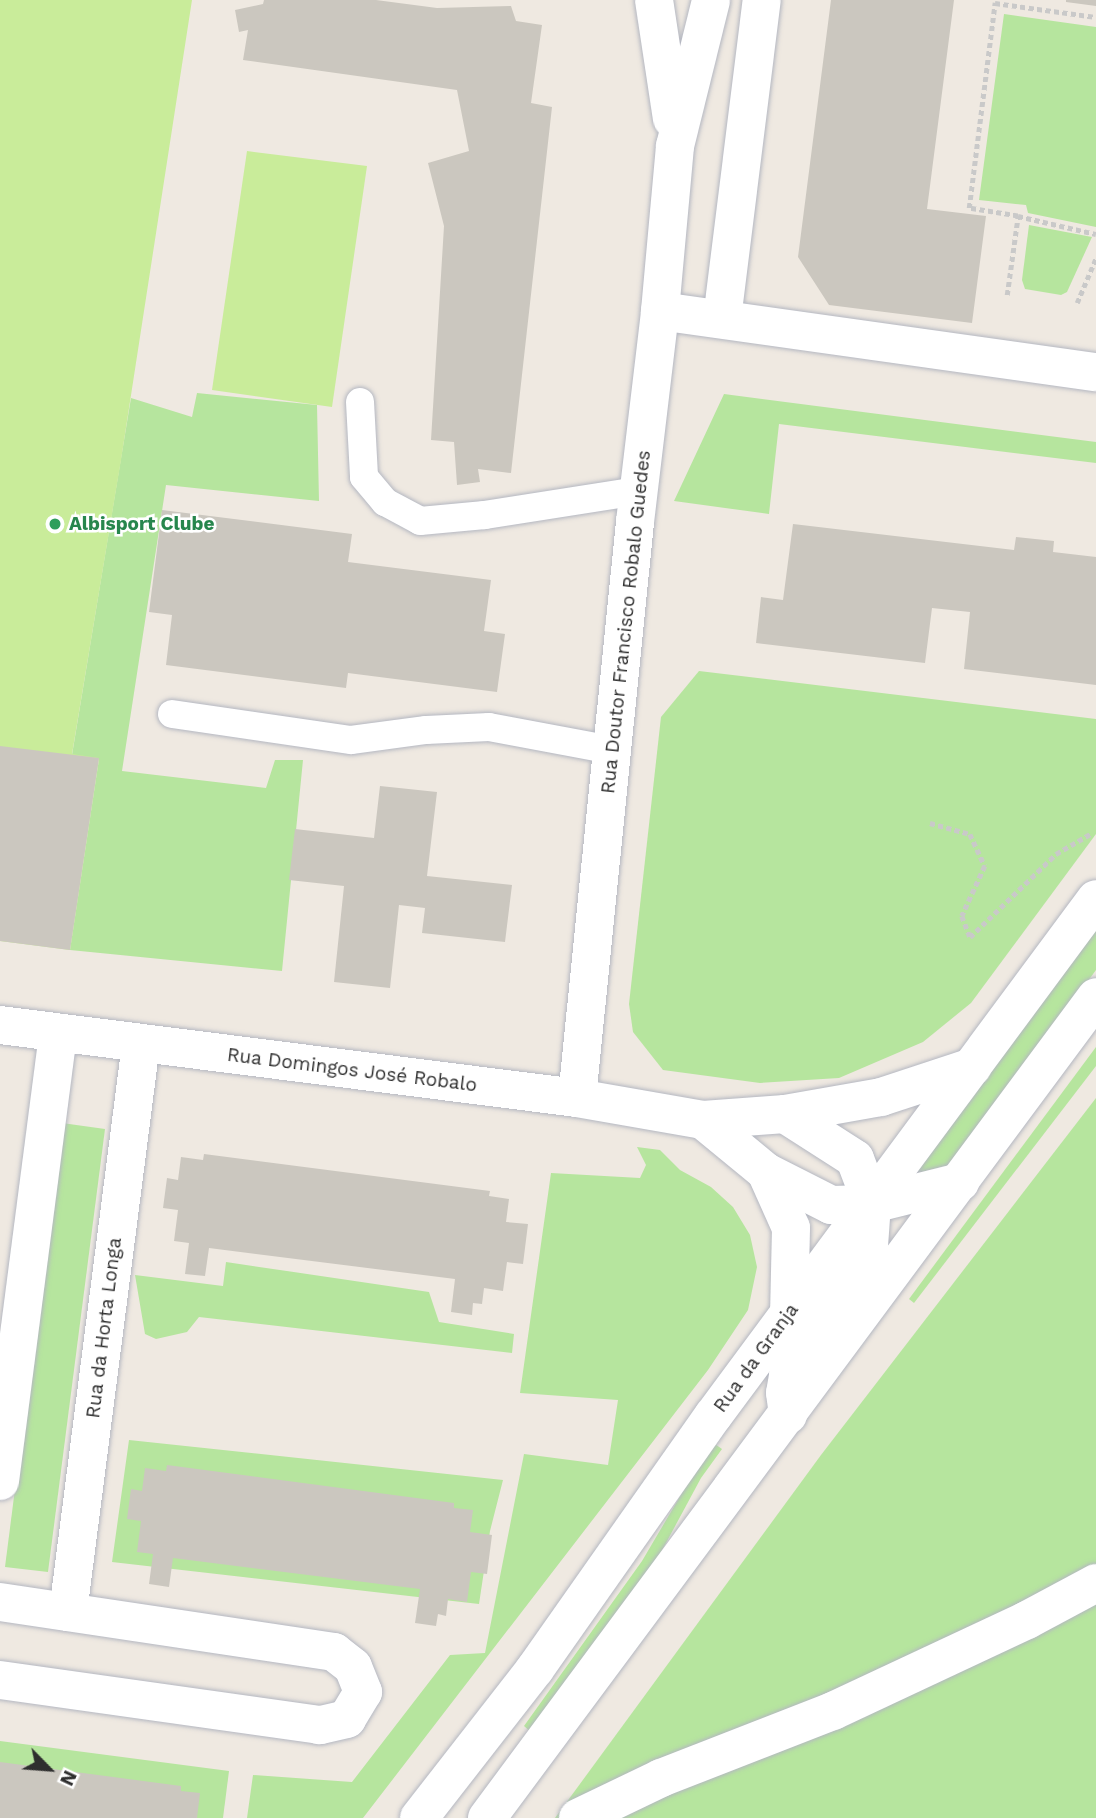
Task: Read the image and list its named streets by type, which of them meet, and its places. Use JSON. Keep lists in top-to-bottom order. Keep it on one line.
{"streets":{"street":["Rua Doutor Francisco Robalo Guedes","Rua Domingos José Robalo","Rua da Horta Longa","Rua da Granja"]},"crossings":[["Rua Doutor Francisco Robalo Guedes","Rua Domingos José Robalo"],["Rua Domingos José Robalo","Rua da Horta Longa"],["Rua Domingos José Robalo","Rua da Granja"]],"places":["Albisport Clube"],"north":"bottom right"}
